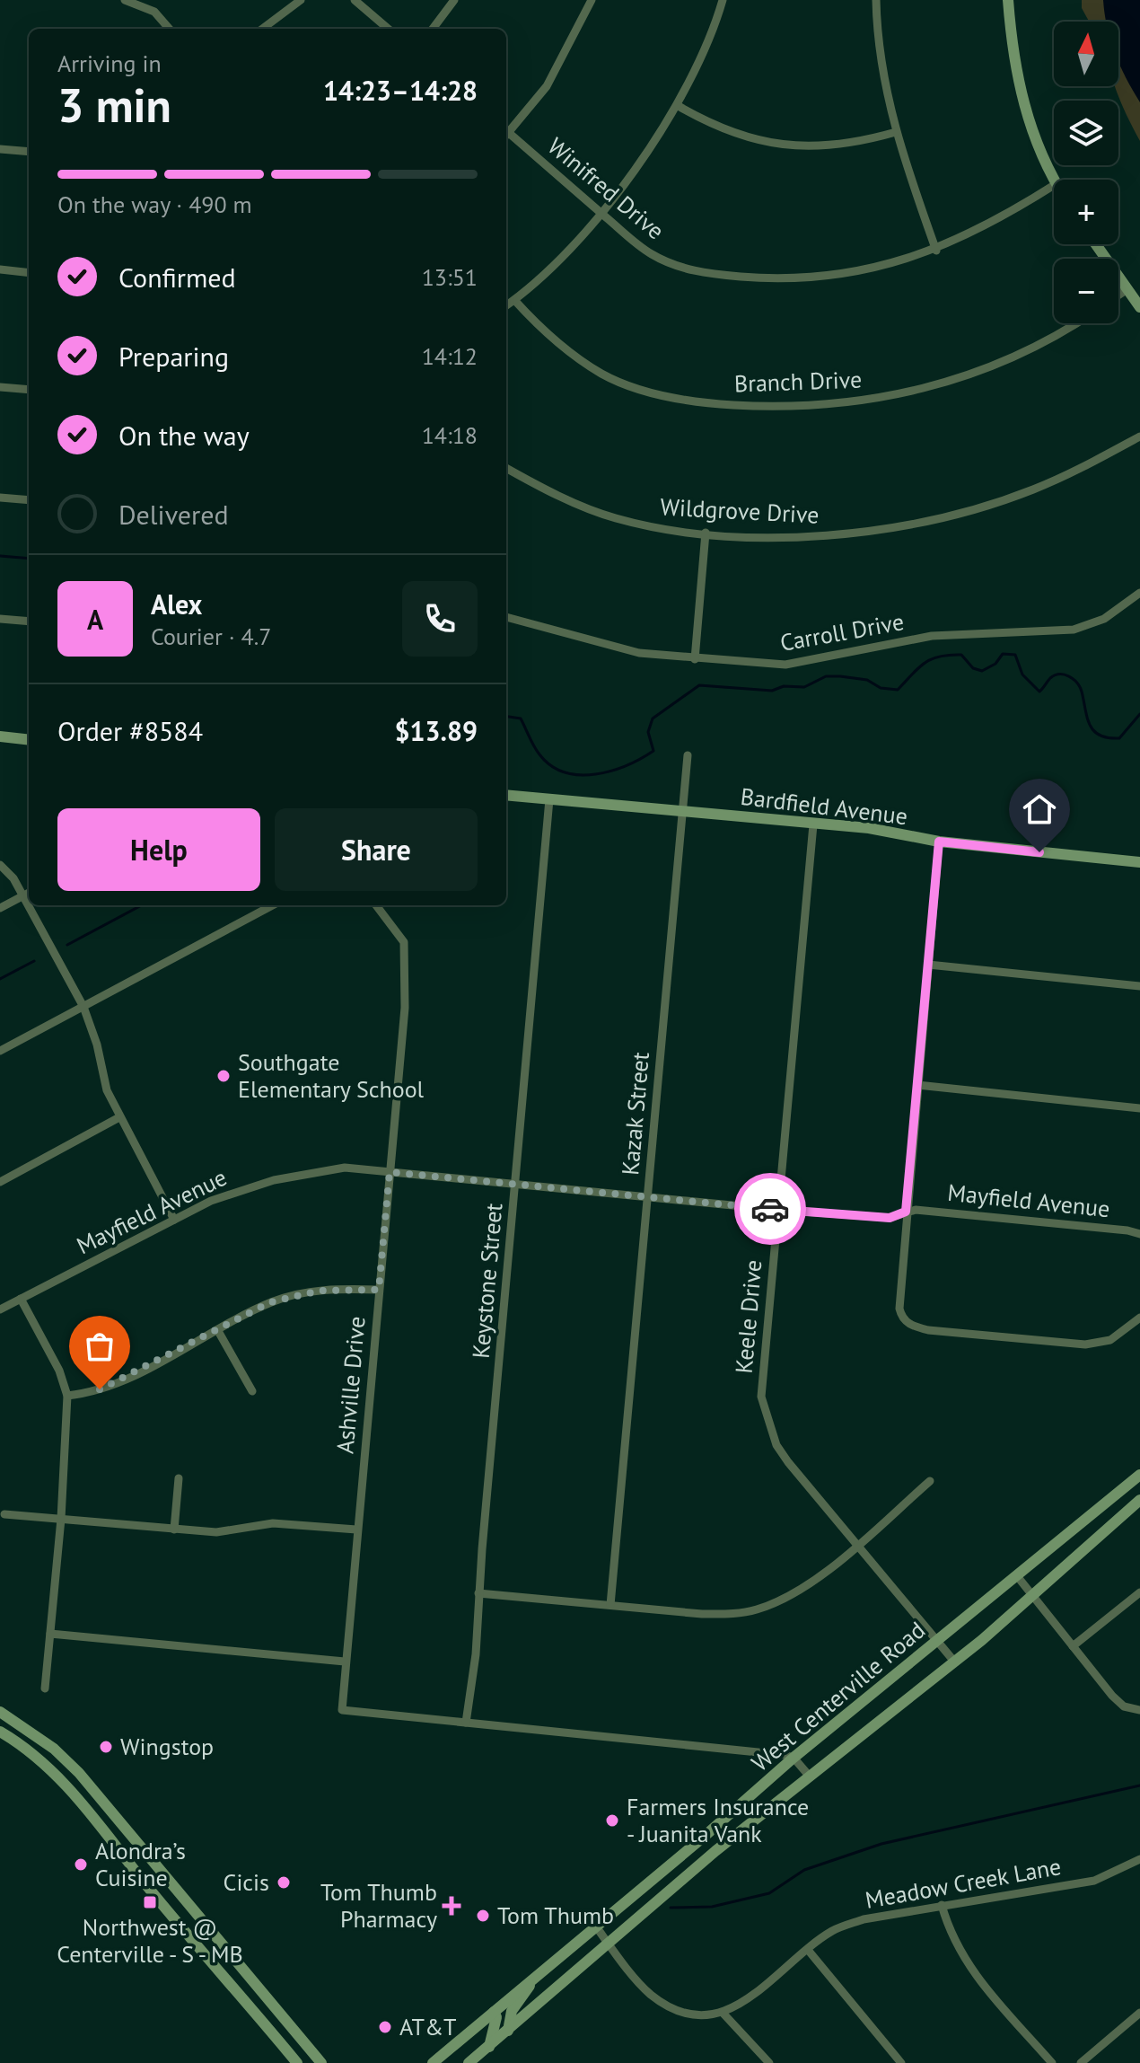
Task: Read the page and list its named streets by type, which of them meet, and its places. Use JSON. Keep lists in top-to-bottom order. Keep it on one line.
{"streets":{"main road":["Bardfield Avenue","West Centerville Road"],"street":["Winifred Drive","Branch Drive","Wildgrove Drive","Carroll Drive","Kazak Street","Mayfield Avenue","Keystone Street","Keele Drive","Ashville Drive","Meadow Creek Lane"]},"crossings":[["Bardfield Avenue","Kazak Street"],["Bardfield Avenue","Keystone Street"],["Bardfield Avenue","Keele Drive"],["Kazak Street","Mayfield Avenue"],["Mayfield Avenue","Keystone Street"],["Mayfield Avenue","Keele Drive"],["Mayfield Avenue","Ashville Drive"],["Keystone Street","Ashville Drive"],["Keele Drive","West Centerville Road"]],"places":{"other":["Southgate Elementary School","Wingstop","Farmers Insurance - Juanita Vank","Alondra’s Cuisine","Cicis","Tom Thumb","AT&T"],"transit":["Northwest @ Centerville - S - MB"],"health":["Tom Thumb Pharmacy"]},"north":"top","page":{"map_buttons":["+","−"],"heading":["3 min","Arriving in","14:23–14:28"],"panel":["Alex","Courier · 4.7","Order #8584","$13.89"],"bar":"On the way · 490 m","list":[["Confirmed","13:51"],["Preparing","14:12"],["On the way","14:18"],"Delivered"],"round":"A","buttons":["Help","Share"]}}
